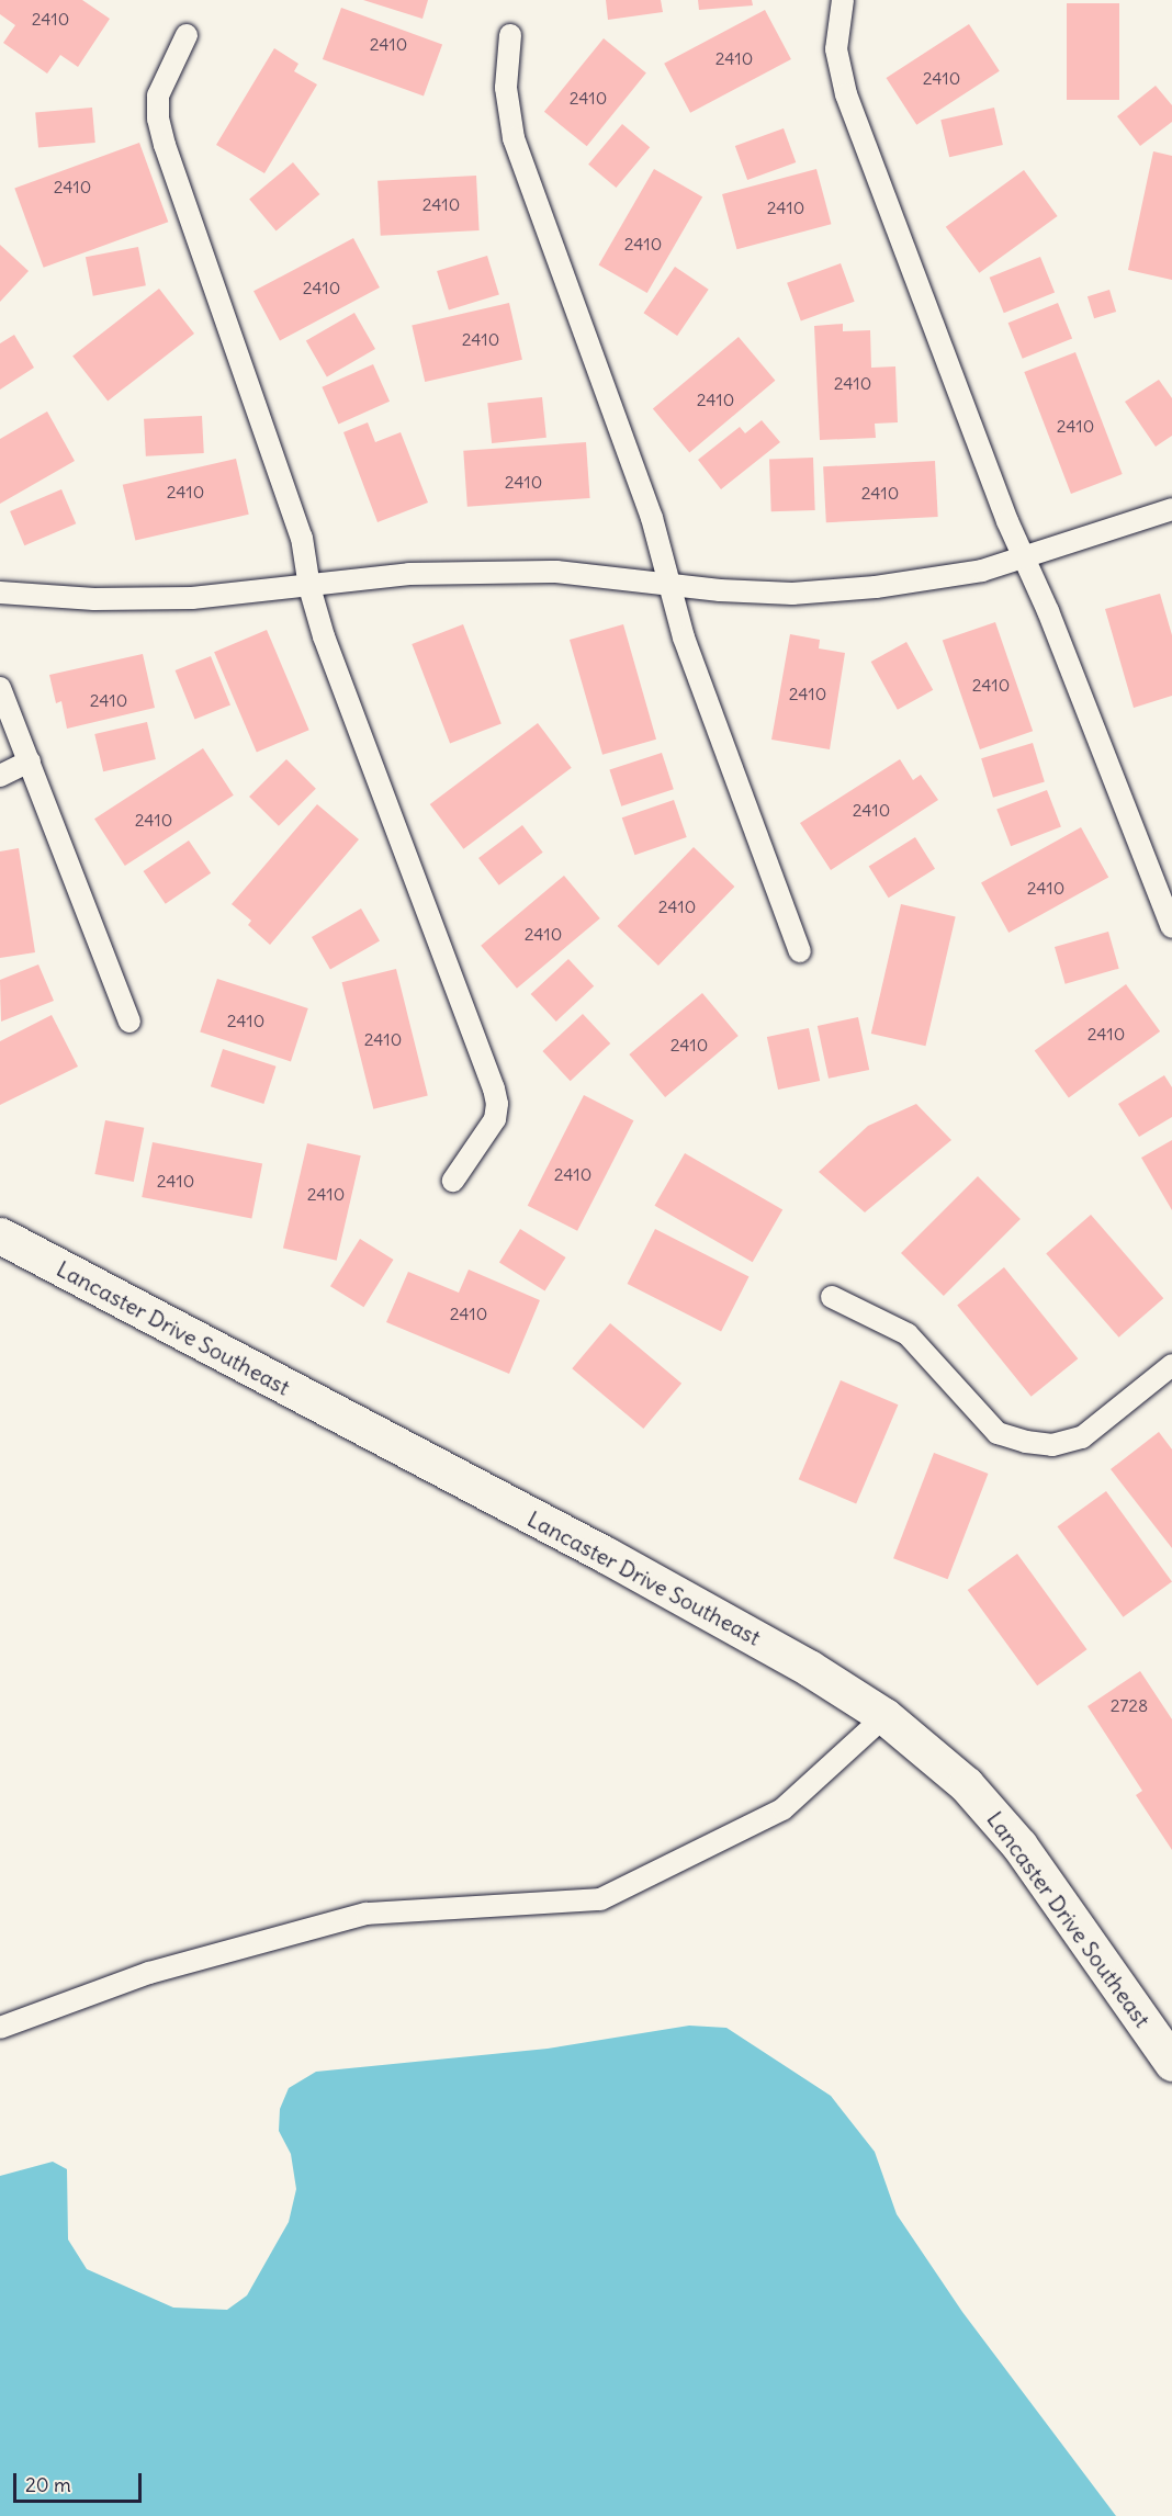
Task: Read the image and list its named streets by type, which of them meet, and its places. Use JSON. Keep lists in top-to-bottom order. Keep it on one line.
{"streets":{"main road":["Lancaster Drive Southeast"]},"house_numbers":["2410","2410","2410","2410","2410","2410","2410","2410","2410","2410","2410","2410","2410","2410","2410","2410","2410","2410","2410","2410","2410","2410","2410","2410","2410","2410","2410","2410","2410","2410","2410","2410","2410","2728"],"scale_bar":"20 m"}
